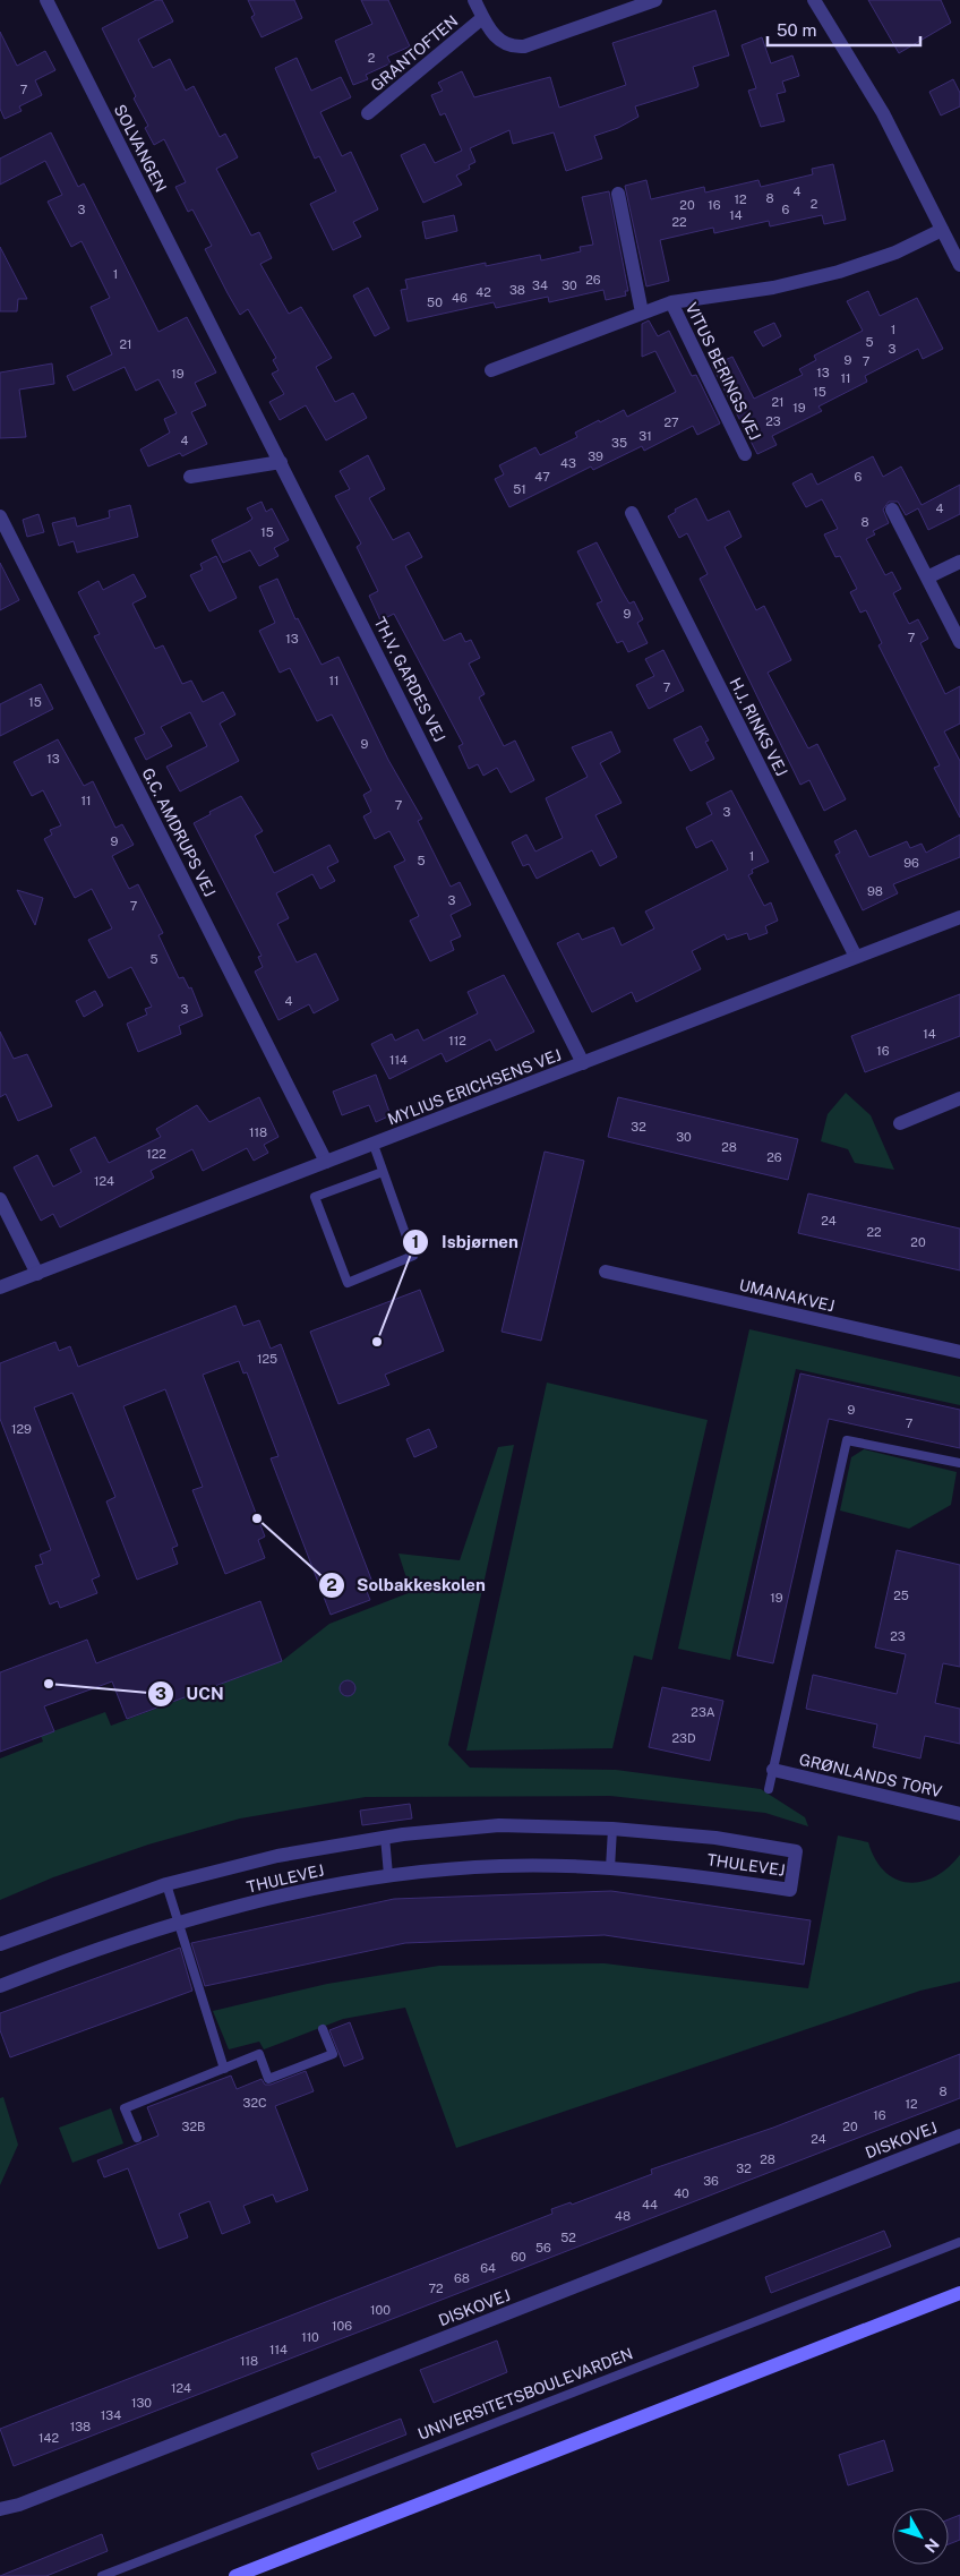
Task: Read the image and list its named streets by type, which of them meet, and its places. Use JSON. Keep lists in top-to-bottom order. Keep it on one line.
{"streets":{"street":["GRANTOFTEN","SOLVANGEN","VITUS BERINGS VEJ","TH.V. GARDES VEJ","H.J. RINKS VEJ","G.C. AMDRUPS VEJ","MYLIUS ERICHSENS VEJ","UMANAKVEJ","GRØNLANDS TORV","THULEVEJ","DISKOVEJ"],"lane":["UNIVERSITETSBOULEVARDEN"]},"crossings":[["SOLVANGEN","TH.V. GARDES VEJ"],["TH.V. GARDES VEJ","MYLIUS ERICHSENS VEJ"],["H.J. RINKS VEJ","MYLIUS ERICHSENS VEJ"],["G.C. AMDRUPS VEJ","MYLIUS ERICHSENS VEJ"]],"places":["Isbjørnen","Solbakkeskolen","UCN"],"house_numbers":["2","7","4","8","12","2","20","16","3","6","14","22","1","26","34","30","38","42","46","50","1","5","21","3","9","7","13","19","11","15","21","19","23","27","31","4","35","39","43","47","6","51","4","8","15","9","7","13","11","7","15","9","13","11","7","3","9","1","5","96","98","3","7","5","4","3","14","112","16","114","32","118","30","28","122","26","124","24","22","20","125","9","7","129","25","19","23","23A","23D","8","32C","12","16","32B","20","24","28","32","36","40","44","48","52","56","60","64","68","72","100","106","110","114","118","124","130","134","138","142"],"scale_bar":"50 m","north":"bottom right"}
